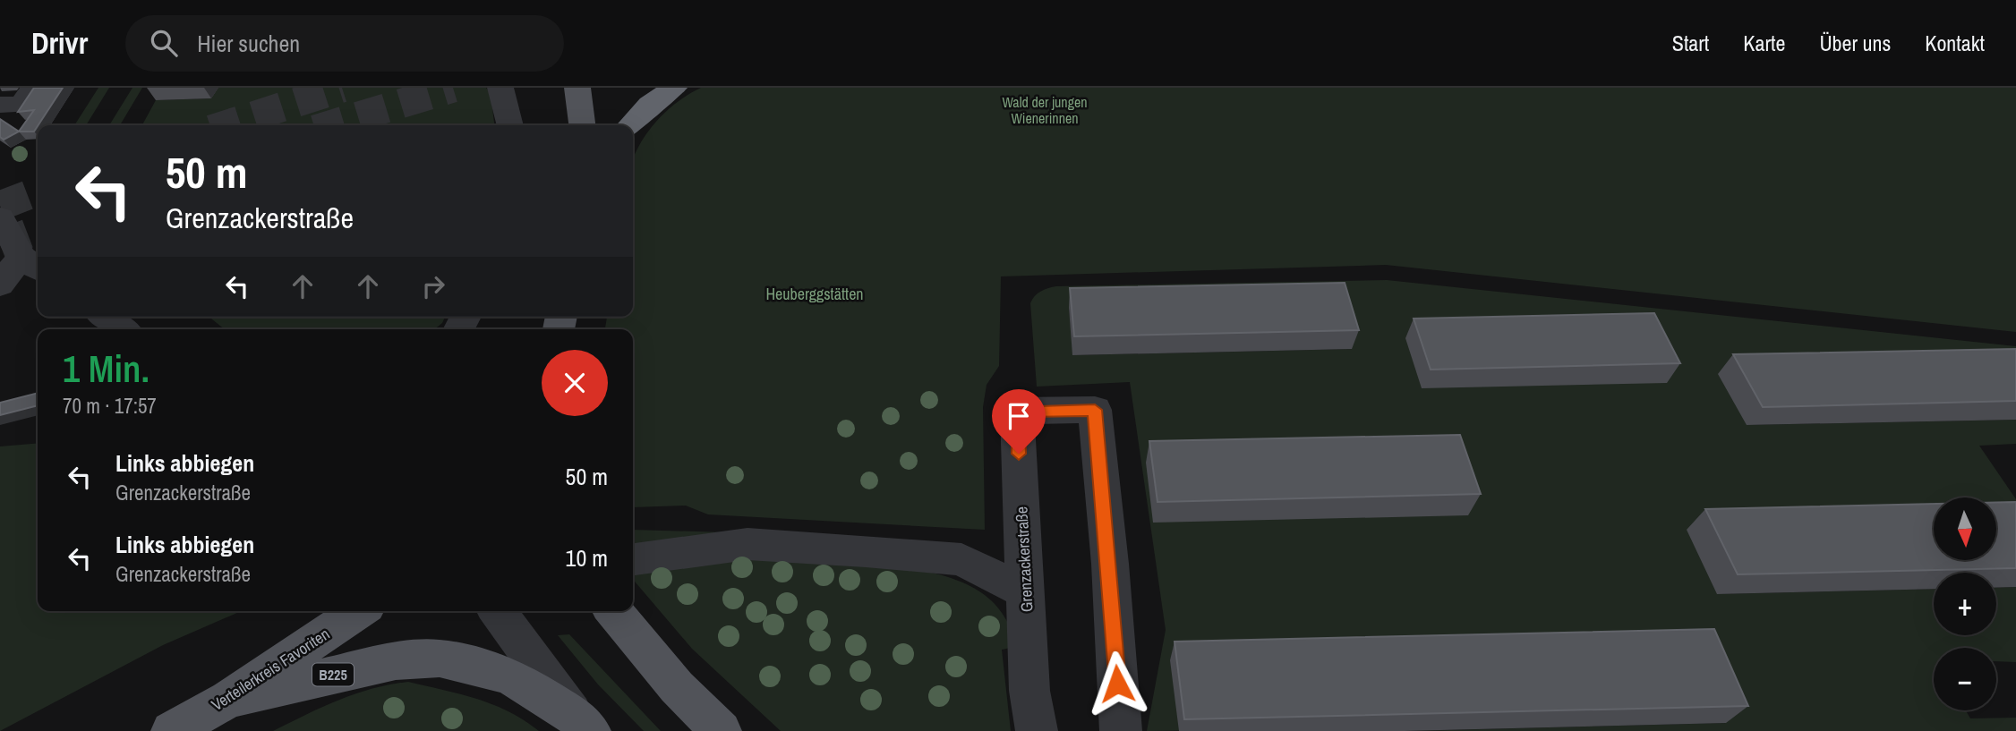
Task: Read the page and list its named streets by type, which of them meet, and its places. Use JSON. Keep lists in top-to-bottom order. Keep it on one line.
{"streets":{"main road":["Verteilerkreis Favoriten","B225"],"street":["Grenzackerstraße"]},"crossings":[["Verteilerkreis Favoriten","B225"]],"parks":["Wald der jungen Wienerinnen","Heuberggstätten"],"north":"bottom","page":{"header":"Drivr","search":"Hier suchen","nav":["Start","Karte","Über uns","Kontakt"],"turn":["50 m","Grenzackerstraße"],"heading":["1 Min.","70 m · 17:57"],"list":[{"name":"Links abbiegen","note":"Grenzackerstraße","value":"50 m"},{"name":"Links abbiegen","note":"Grenzackerstraße","value":"10 m"}],"map_buttons":["+","−"]}}
